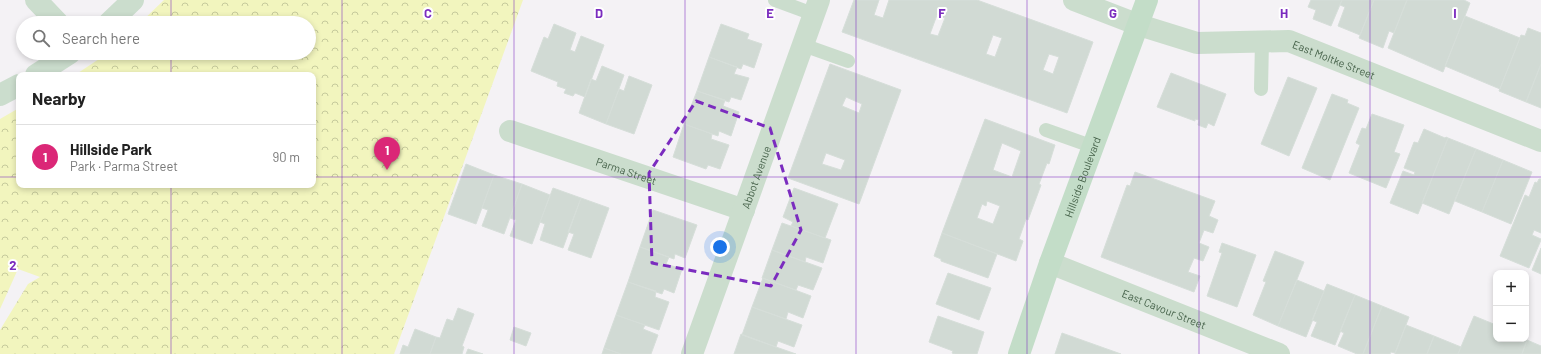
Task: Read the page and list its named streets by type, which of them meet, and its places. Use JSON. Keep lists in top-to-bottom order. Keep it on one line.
{"streets":{"main road":["Hillside Boulevard"],"street":["East Moltke Street","Parma Street","Abbot Avenue","East Cavour Street"]},"crossings":[["East Moltke Street","Hillside Boulevard"],["Parma Street","Abbot Avenue"],["Hillside Boulevard","East Cavour Street"]],"page":{"search":"Search here","heading":"Nearby","list":[{"mark":"1","name":"Hillside Park","note":"Park · Parma Street","value":"90 m"}],"pins":"1","map_buttons":["+","−"]},"grid":{"columns":["C","D","E","F","G","H","I"],"rows":["2"]}}
